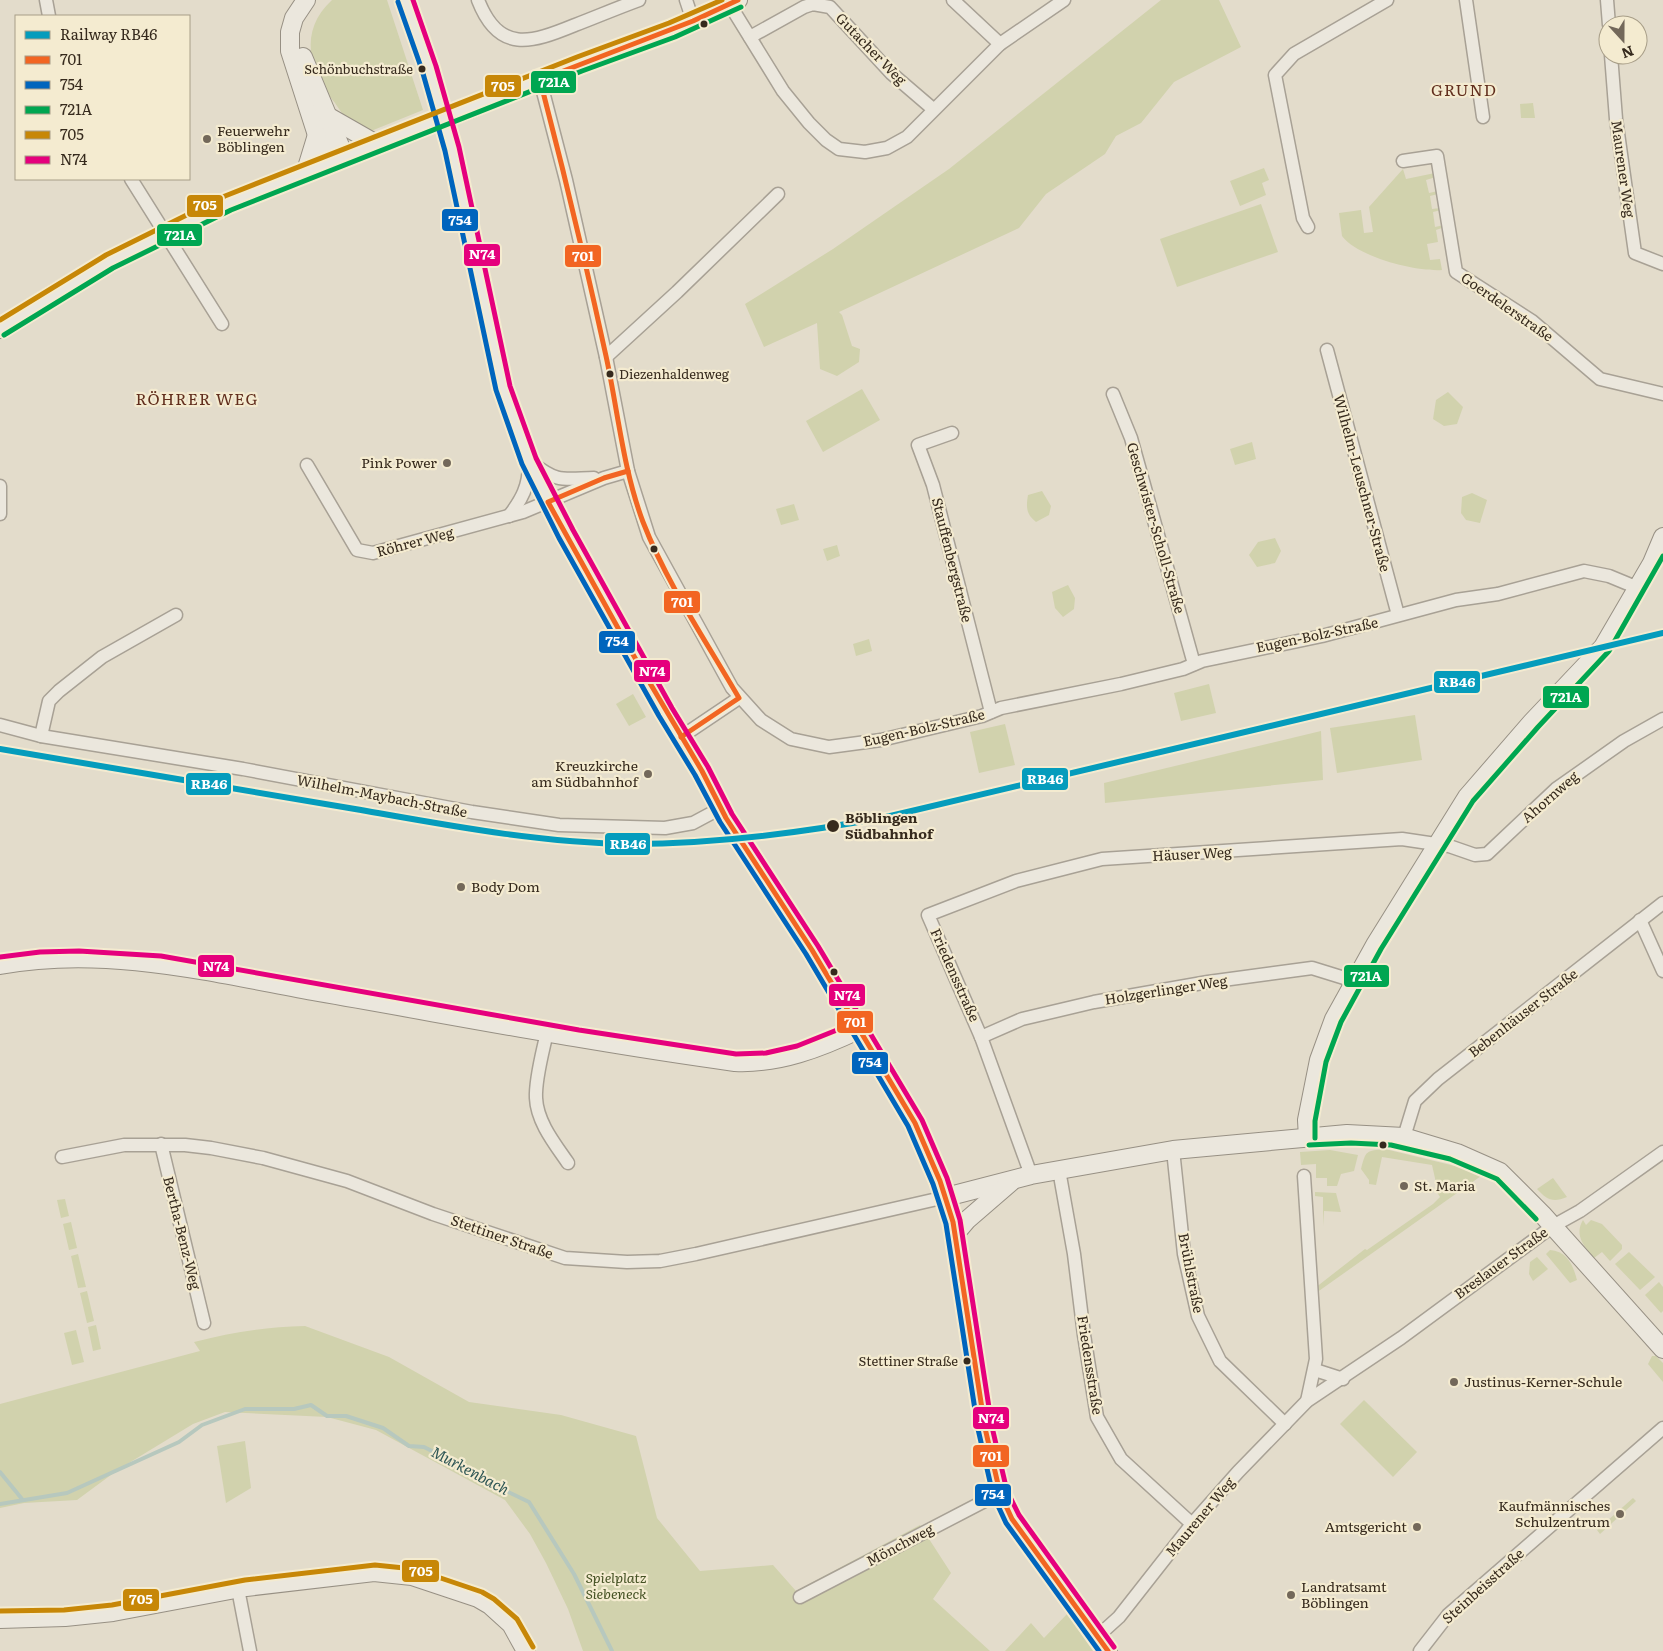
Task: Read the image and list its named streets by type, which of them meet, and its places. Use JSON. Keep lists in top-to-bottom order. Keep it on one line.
{"streets":{"street":["Gutacher Weg","Maurener Weg","Goerdelerstraße","Wilhelm-Leuschner-Straße","Geschwister-Scholl-Straße","Röhrer Weg","Stauffenbergstraße","Eugen-Bolz-Straße","Wilhelm-Maybach-Straße","Ahornweg","Häuser Weg","Friedensstraße","Holzgerlinger Weg","Bebenhäuser Straße","Bertha-Benz-Weg","Stettiner Straße","Breslauer Straße","Brühlstraße","Mönchweg","Steinbeisstraße"]},"crossings":[["Maurener Weg","Friedensstraße"],["Maurener Weg","Breslauer Straße"],["Maurener Weg","Brühlstraße"],["Wilhelm-Leuschner-Straße","Eugen-Bolz-Straße"],["Geschwister-Scholl-Straße","Eugen-Bolz-Straße"],["Stauffenbergstraße","Eugen-Bolz-Straße"],["Ahornweg","Häuser Weg"],["Häuser Weg","Friedensstraße"],["Friedensstraße","Holzgerlinger Weg"],["Bertha-Benz-Weg","Stettiner Straße"]],"districts":["GRUND","RÖHRER WEG"],"water":["Murkenbach"],"parks":["Spielplatz Siebeneck"],"places":["Schönbuchstraße","Feuerwehr Böblingen","Diezenhaldenweg","Pink Power","Kreuzkirche am Südbahnhof","Böblingen Südbahnhof","Body Dom","St. Maria","Stettiner Straße","Justinus-Kerner-Schule","Kaufmännisches Schulzentrum","Amtsgericht","Landratsamt Böblingen"],"lines":["transit line 701","transit line 705","transit line N74","transit line 754","transit line 721A","rail line RB46"],"legend":["Railway RB46","701","754","721A","705","N74"],"north":"bottom"}
